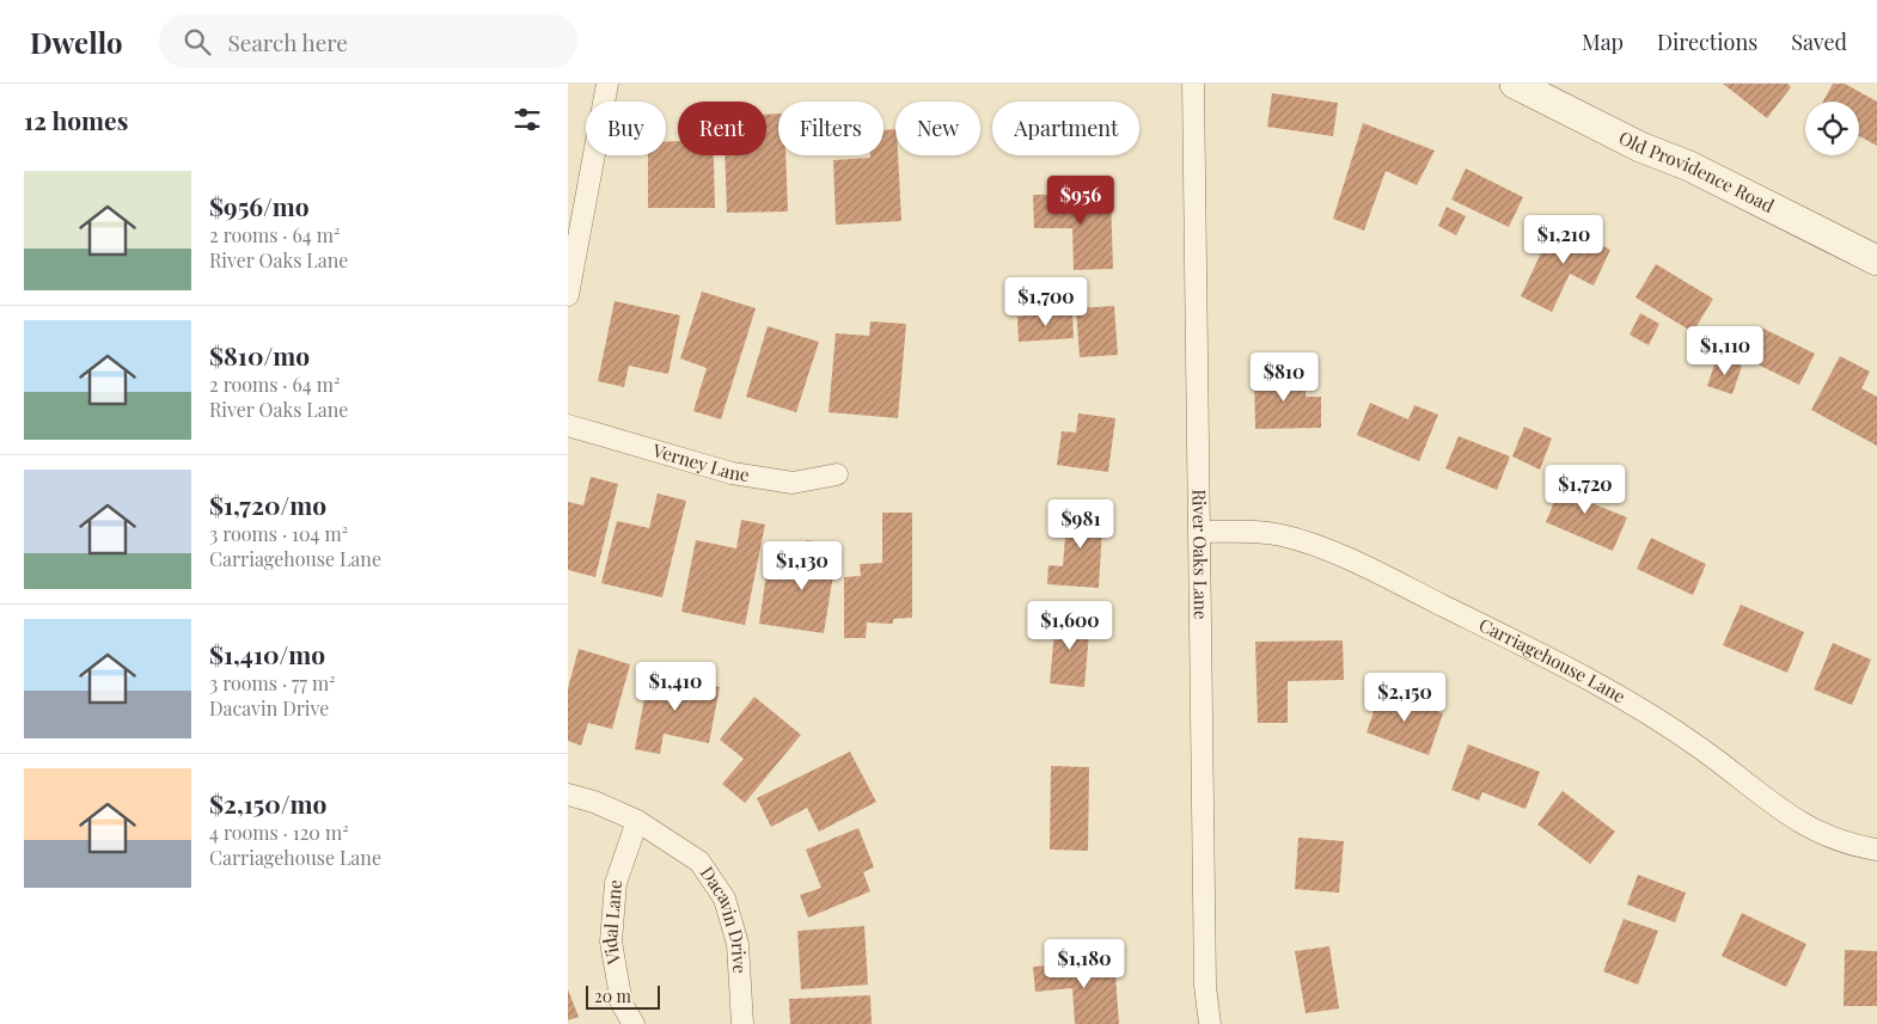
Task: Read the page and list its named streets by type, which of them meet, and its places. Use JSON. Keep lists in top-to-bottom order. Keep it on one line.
{"streets":{"street":["Old Providence Road","Verney Lane","River Oaks Lane","Carriagehouse Lane","Vidal Lane","Dacavin Drive"]},"crossings":[["River Oaks Lane","Carriagehouse Lane"],["Vidal Lane","Dacavin Drive"]],"scale_bar":"20 m","page":{"header":"Dwello","search":"Search here","nav":["Map","Directions","Saved"],"heading":"12 homes","chip":["Buy","Rent","Filters","New","Apartment"],"list":[{"name":"$956/mo","note":"2 rooms · 64 m² · River Oaks Lane"},{"name":"$810/mo","note":"2 rooms · 64 m² · River Oaks Lane"},{"name":"$1,720/mo","note":"3 rooms · 104 m² · Carriagehouse Lane"},{"name":"$1,410/mo","note":"3 rooms · 77 m² · Dacavin Drive"},{"name":"$2,150/mo","note":"4 rooms · 120 m² · Carriagehouse Lane"}],"price":["$956","$1,210","$1,700","$1,110","$810","$1,720","$981","$1,130","$1,600","$1,410","$2,150","$1,180"],"scale":"20 m"}}
